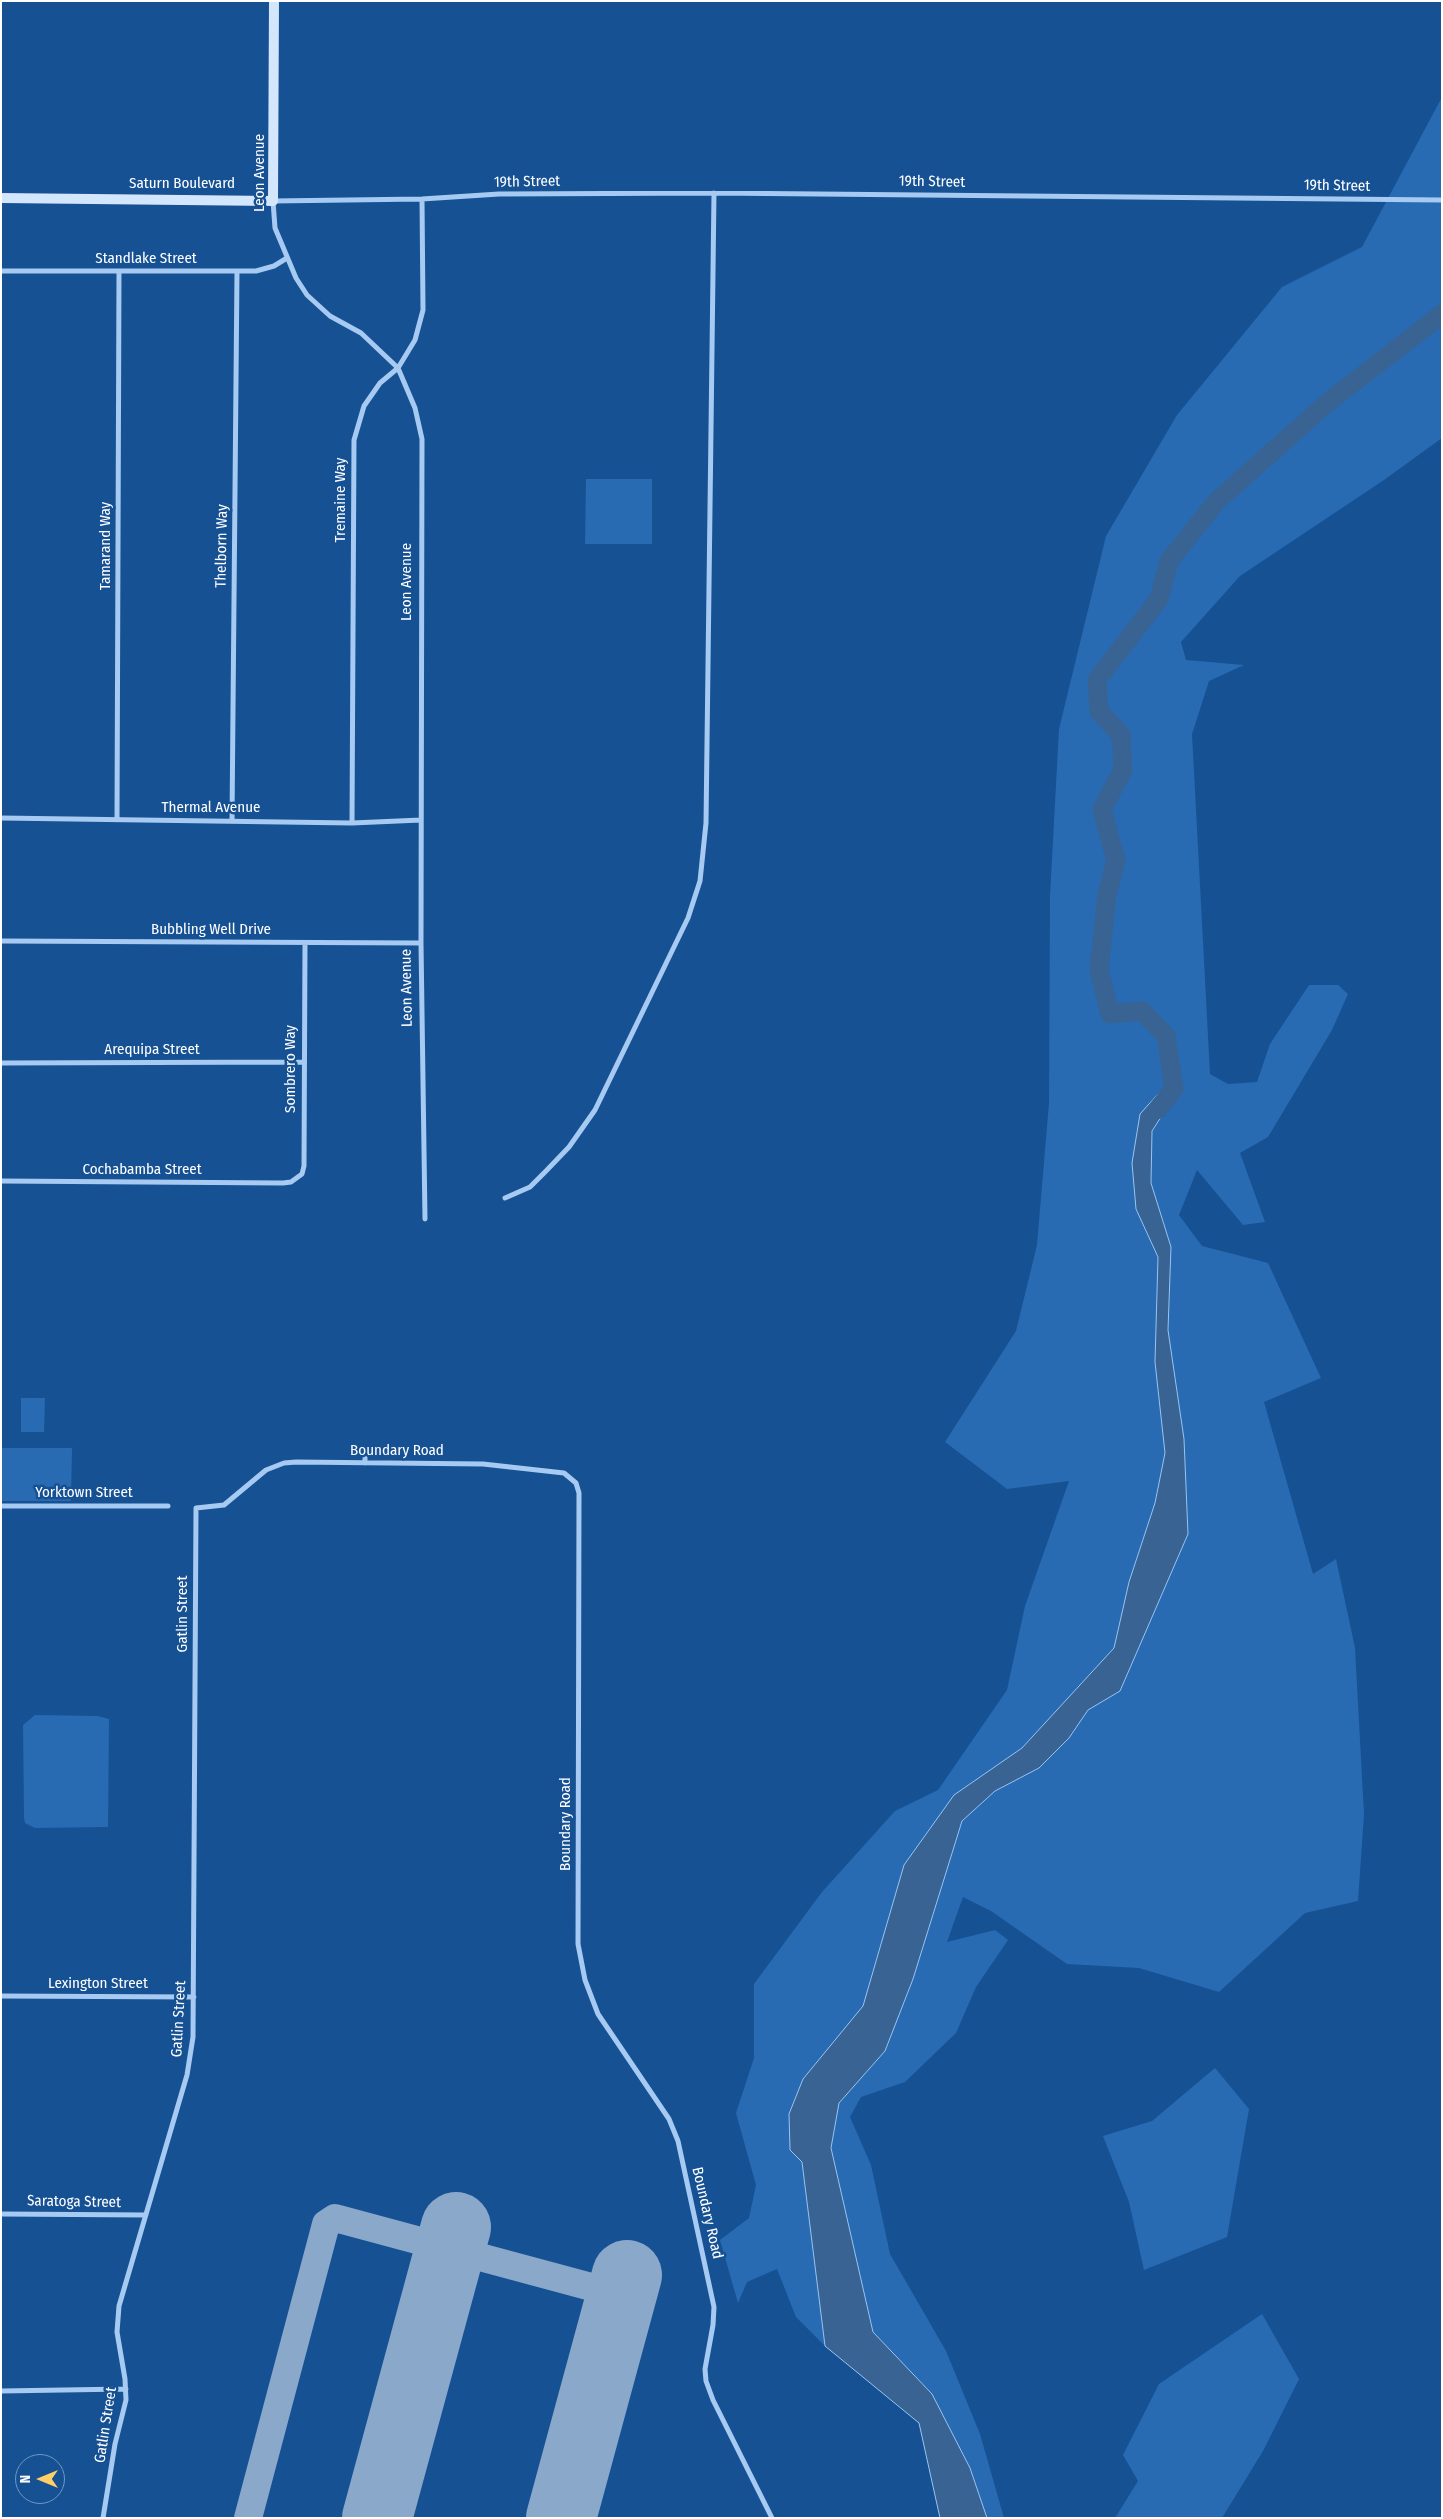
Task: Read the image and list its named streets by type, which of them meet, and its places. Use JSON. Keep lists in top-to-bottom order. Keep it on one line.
{"streets":{"street":["Leon Avenue","19th Street","Saturn Boulevard","Standlake Street","Tremaine Way","Tamarand Way","Thelborn Way","Thermal Avenue","Bubbling Well Drive","Arequipa Street","Sombrero Way","Cochabamba Street","Boundary Road","Yorktown Street","Gatlin Street","Lexington Street","Saratoga Street"]},"crossings":[["Leon Avenue","Saturn Boulevard"],["Leon Avenue","Standlake Street"],["Leon Avenue","Tremaine Way"],["Leon Avenue","Thermal Avenue"],["Leon Avenue","Bubbling Well Drive"],["19th Street","Saturn Boulevard"],["19th Street","Tremaine Way"],["Saturn Boulevard","Tremaine Way"],["Standlake Street","Tamarand Way"],["Standlake Street","Thelborn Way"],["Tremaine Way","Thermal Avenue"],["Tamarand Way","Thermal Avenue"],["Thelborn Way","Thermal Avenue"],["Bubbling Well Drive","Sombrero Way"],["Arequipa Street","Sombrero Way"],["Sombrero Way","Cochabamba Street"],["Boundary Road","Gatlin Street"],["Gatlin Street","Lexington Street"],["Gatlin Street","Saratoga Street"]],"north":"left"}
